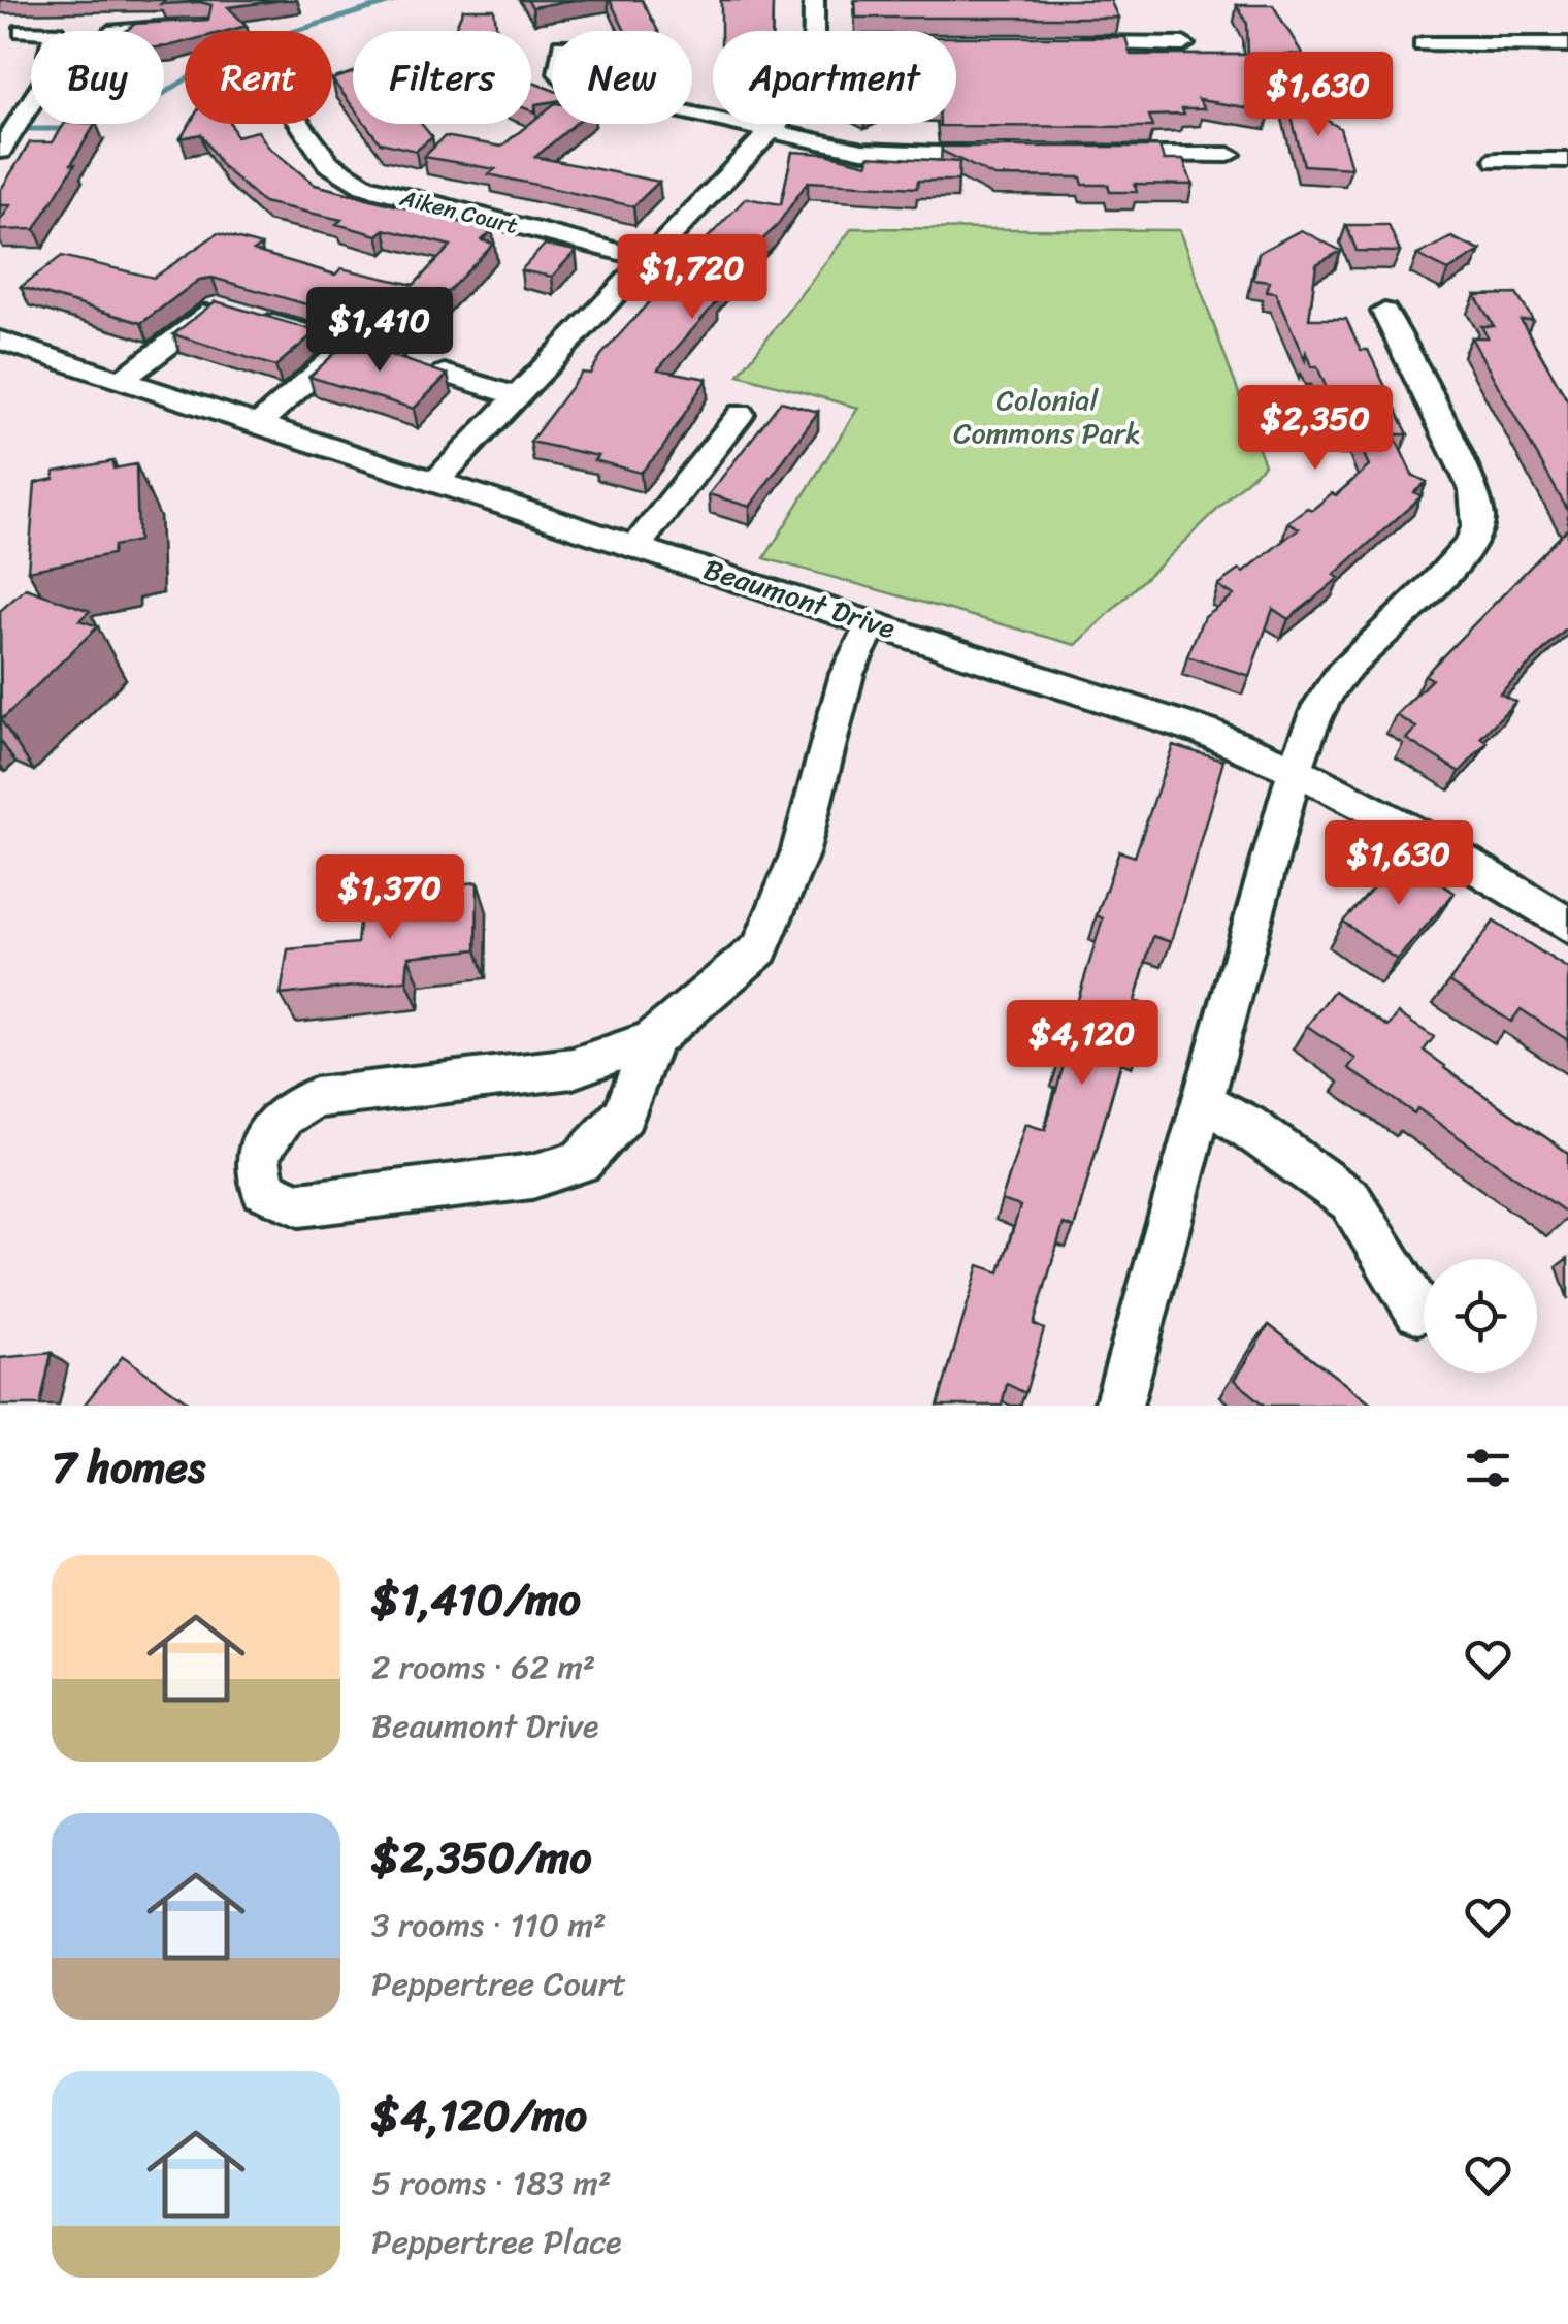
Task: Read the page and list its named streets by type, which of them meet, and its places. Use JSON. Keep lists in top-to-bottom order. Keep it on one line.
{"streets":{"street":["Aiken Court","Beaumont Drive"]},"parks":["Colonial Commons Park"],"page":{"chip":["Buy","Rent","Filters","New","Apartment"],"price":["$1,630","$1,720","$1,410","$2,350","$1,630","$1,370","$4,120"],"heading":"7 homes","list":[{"name":"$1,410/mo","note":"2 rooms · 62 m² · Beaumont Drive"},{"name":"$2,350/mo","note":"3 rooms · 110 m² · Peppertree Court"},{"name":"$4,120/mo","note":"5 rooms · 183 m² · Peppertree Place"}]}}
